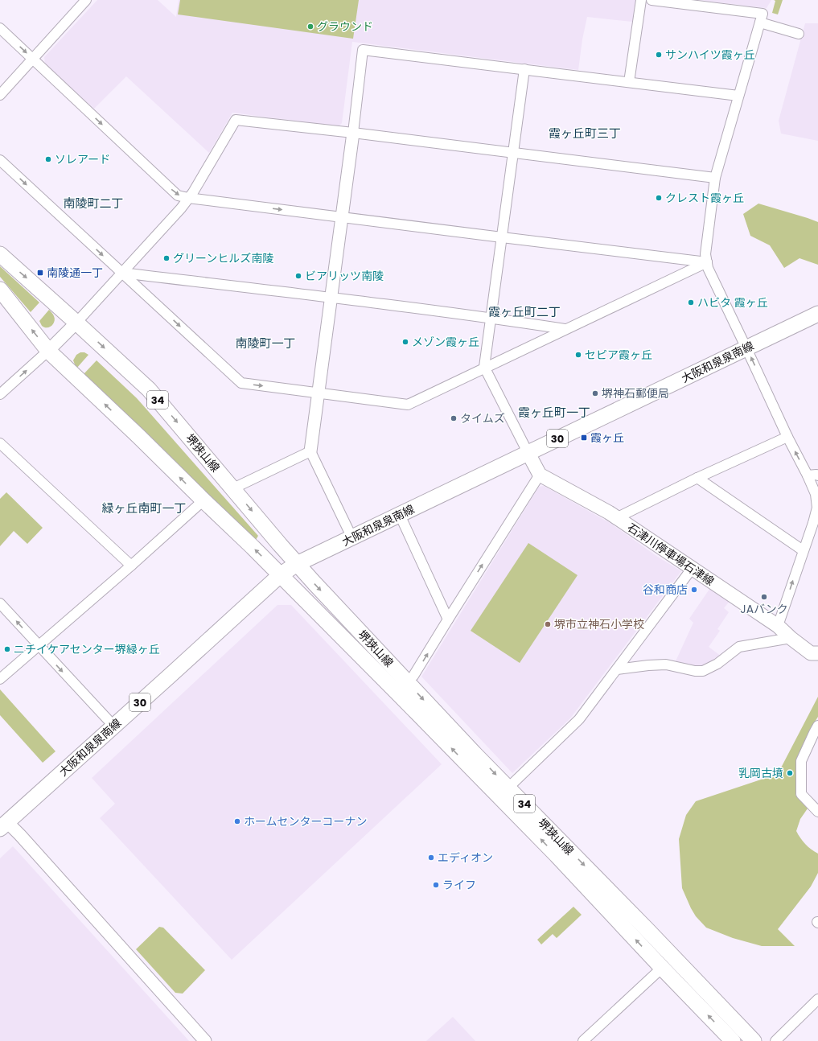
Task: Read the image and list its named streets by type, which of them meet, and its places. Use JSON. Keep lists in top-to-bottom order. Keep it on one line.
{"streets":{"main road":["大阪和泉泉南線","34","30","堺狭山線","石津川停車場石津線"]},"crossings":[["大阪和泉泉南線","堺狭山線"]],"districts":["霞ヶ丘町三丁","南陵町二丁","霞ヶ丘町二丁","南陵町一丁","霞ヶ丘町一丁","緑ヶ丘南町一丁"],"places":{"other":["グラウンド","サンハイツ霞ヶ丘","ソレアード","クレスト霞ヶ丘","グリーンヒルズ南陵","ビアリッツ南陵","ハビタ 霞ヶ丘","メゾン霞ヶ丘","セピア霞ヶ丘","堺神石郵便局","タイムズ","谷和商店","JAバンク","堺市立神石小学校","ニチイケアセンター堺緑ヶ丘","乳岡古墳","ホームセンターコーナン","エディオン","ライフ"],"transit":["南陵通一丁","霞ヶ丘"]}}
